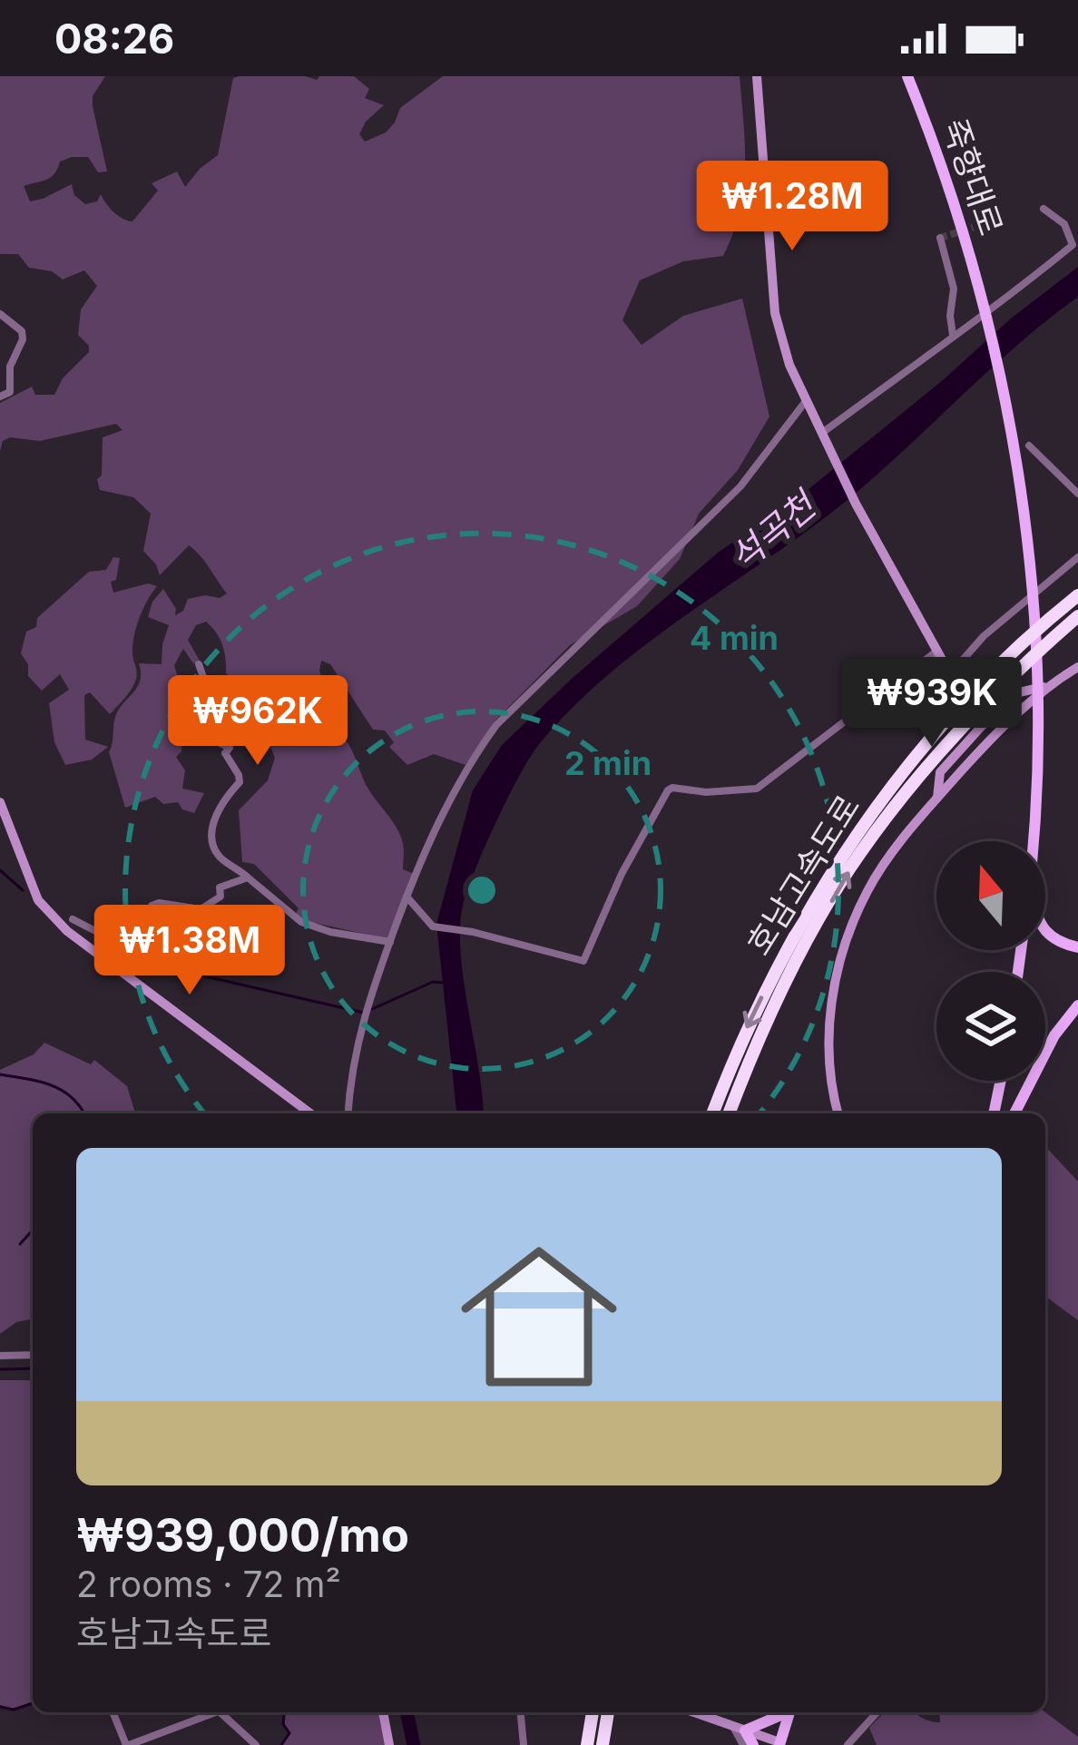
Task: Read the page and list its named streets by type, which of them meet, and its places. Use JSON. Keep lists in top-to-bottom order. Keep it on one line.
{"streets":{"highway":["호남고속도로"],"main road":["죽향대로"]},"water":["석곡천"],"north":"top","page":{"status":"08:26","price":["₩1.28M","₩939K","₩962K","₩1.38M"],"list":[{"name":"₩939,000/mo","note":"2 rooms · 72 m² · 호남고속도로"}]},"rings":["4 min","2 min"]}
